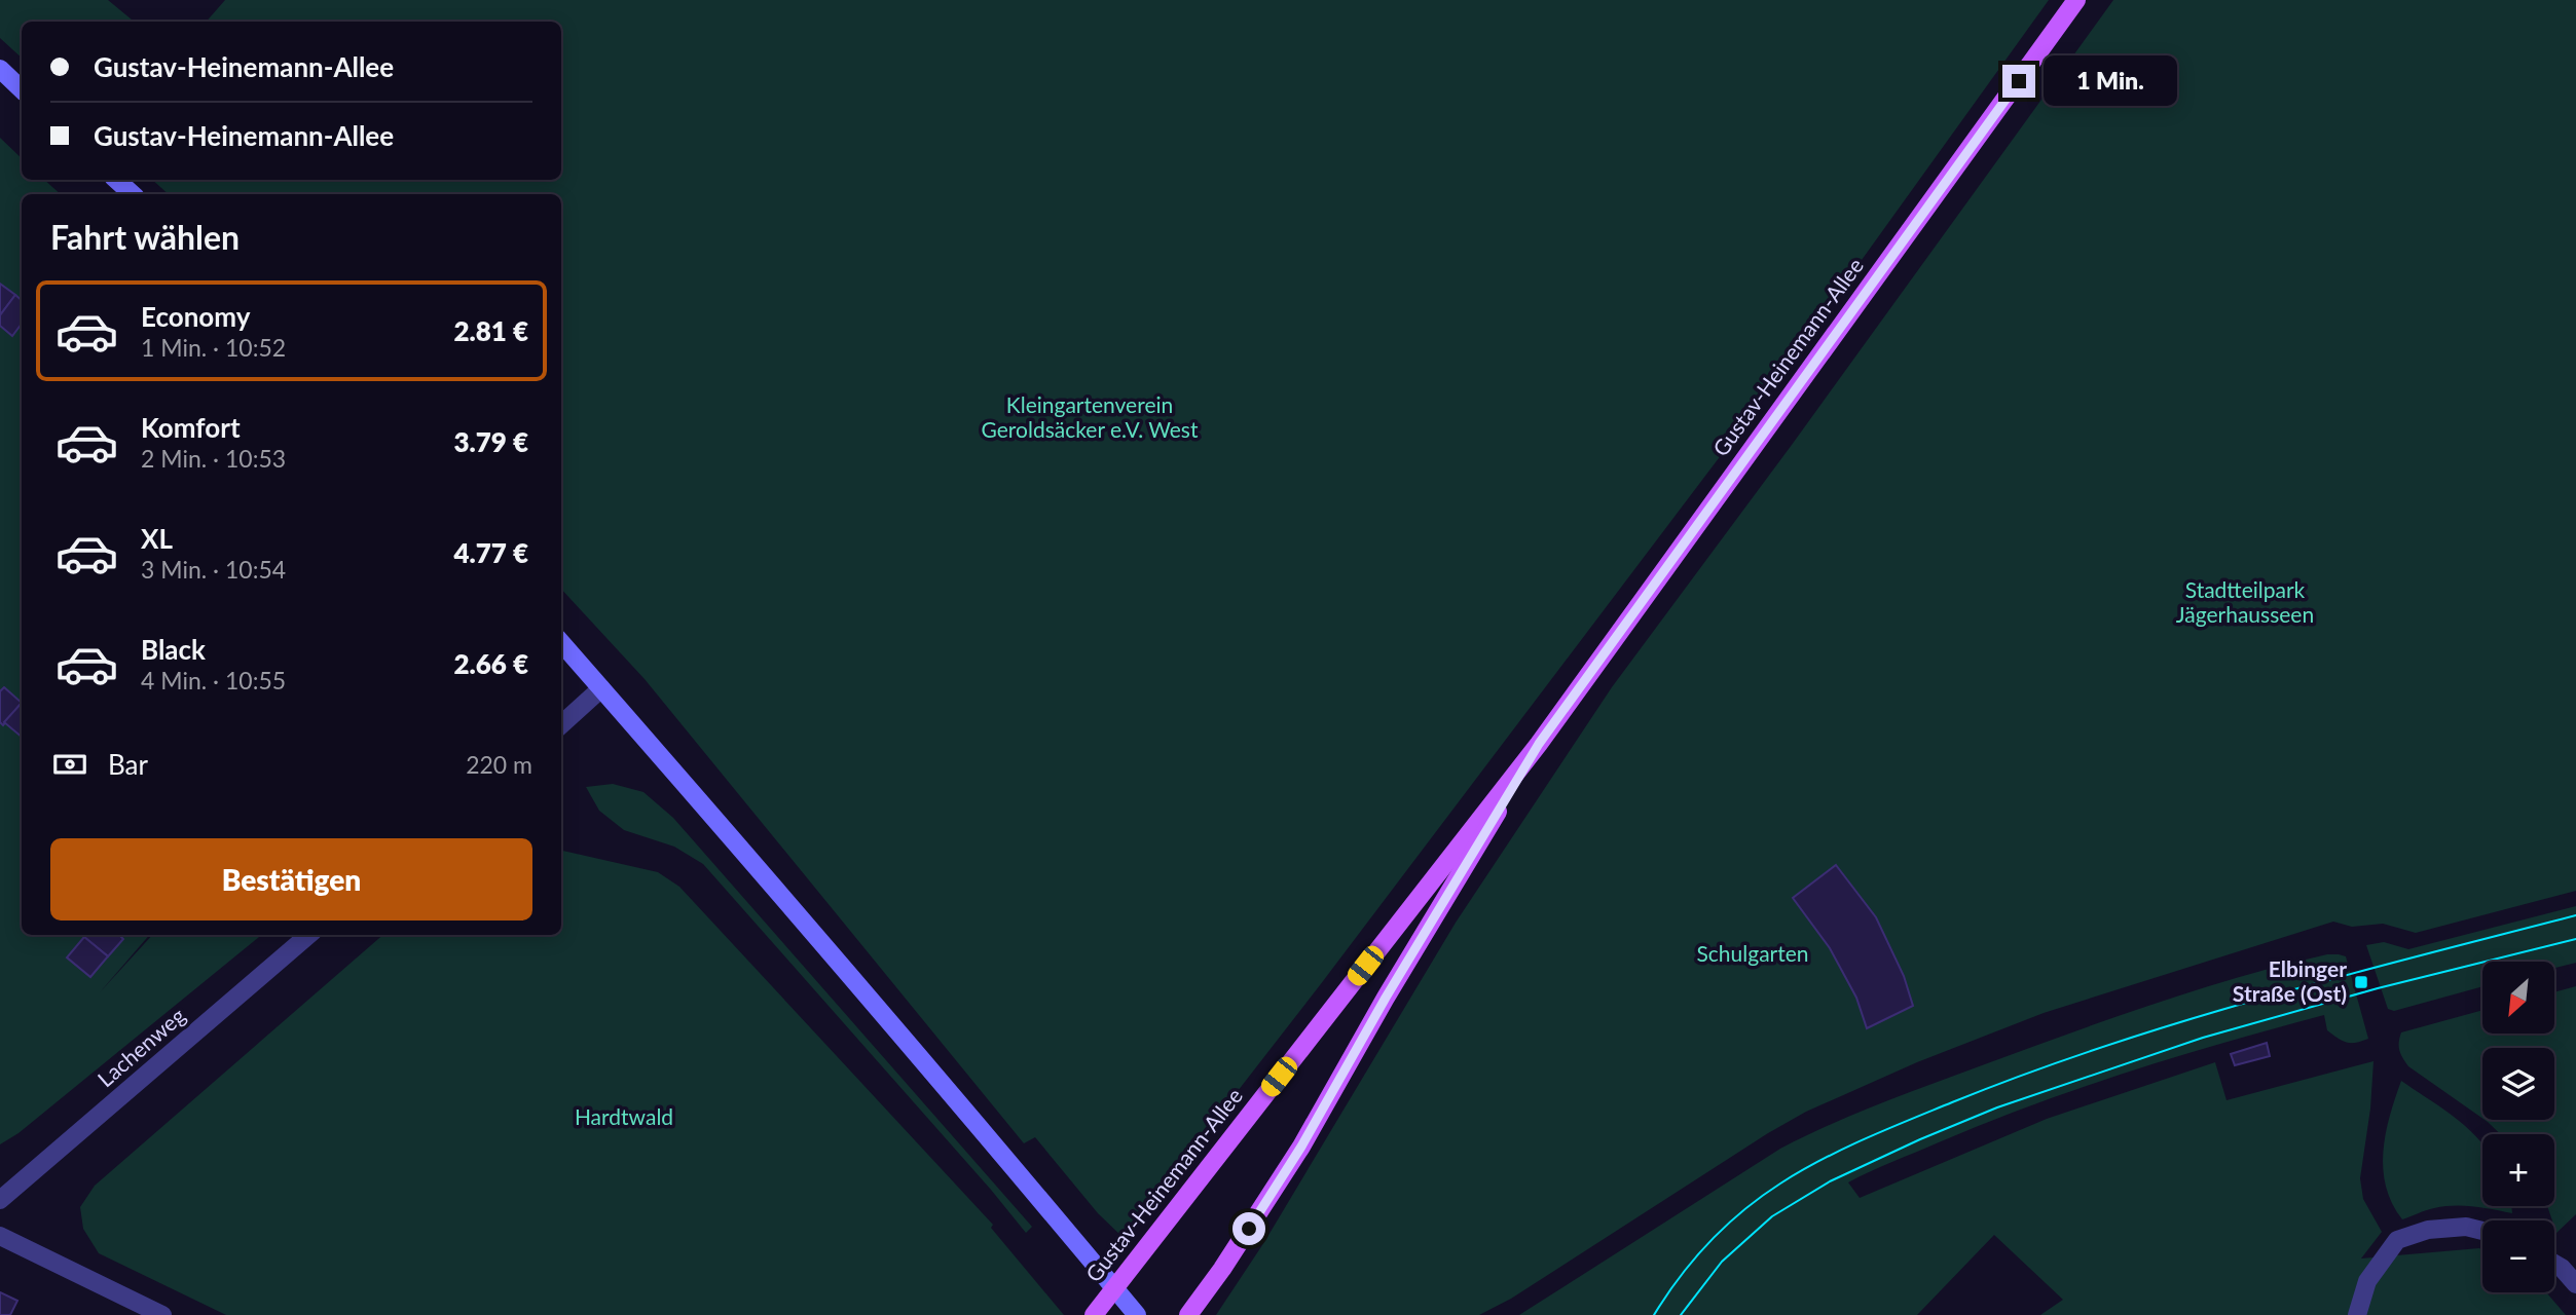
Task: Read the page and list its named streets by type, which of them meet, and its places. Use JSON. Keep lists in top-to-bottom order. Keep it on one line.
{"streets":{"main road":["Gustav-Heinemann-Allee"],"street":["Lachenweg"]},"parks":["Kleingartenverein Geroldsäcker e.V. West","Stadtteilpark Jägerhausseen","Schulgarten","Hardtwald"],"places":{"transit":["Elbinger Straße (Ost)"]},"north":"bottom left","page":{"banner":["Gustav-Heinemann-Allee","Gustav-Heinemann-Allee"],"bubble":"1 Min.","heading":"Fahrt wählen","list":[{"name":"Economy","note":"1 Min. · 10:52","value":"2.81 €"},{"name":"Komfort","note":"2 Min. · 10:53","value":"3.79 €"},{"name":"XL","note":"3 Min. · 10:54","value":"4.77 €"},{"name":"Black","note":"4 Min. · 10:55","value":"2.66 €"}],"pay":["Bar","220 m"],"buttons":"Bestätigen","map_buttons":["+","−"]}}
